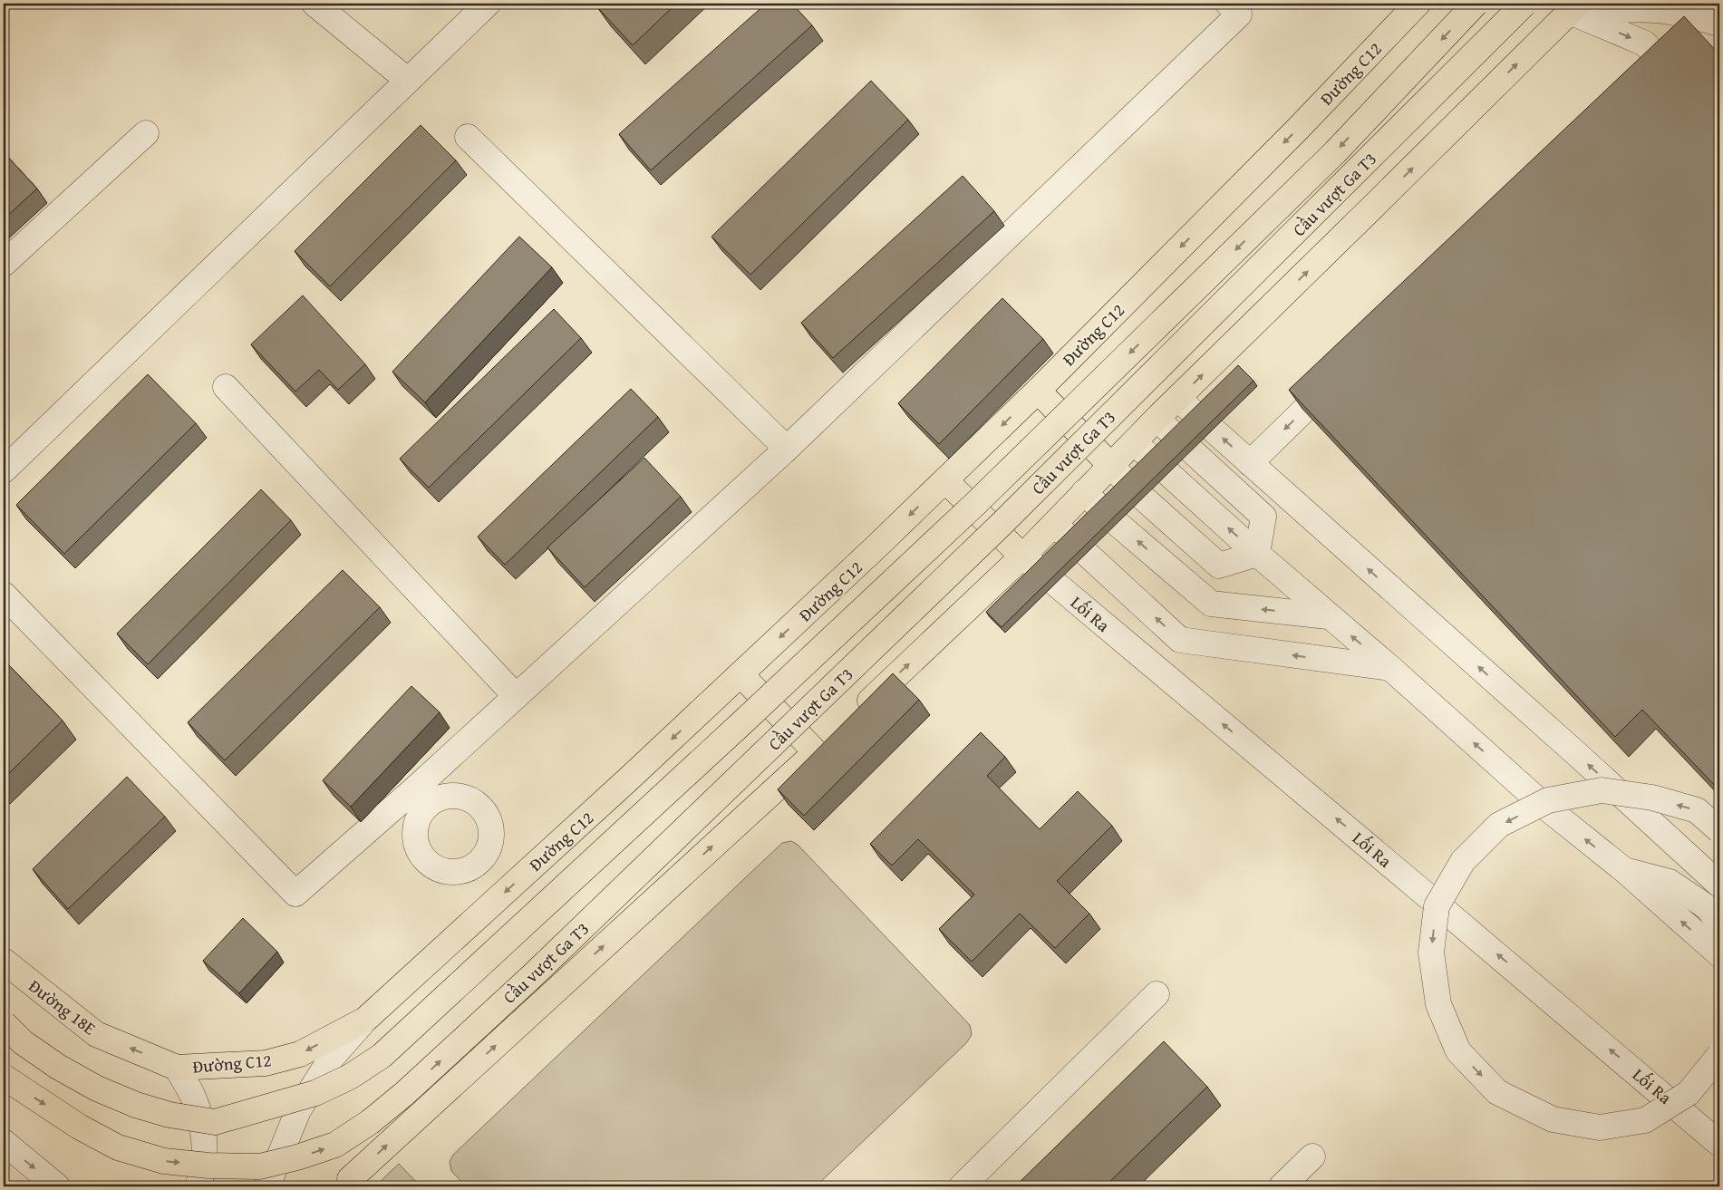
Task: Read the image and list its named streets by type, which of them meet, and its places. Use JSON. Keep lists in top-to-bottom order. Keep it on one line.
{"streets":{"main road":["Đường C12","Cầu vượt Ga T3","Đường 18E"],"street":["Lối Ra"]},"crossings":[["Đường C12","Đường 18E"]],"one_way":["Đường 18E"]}
